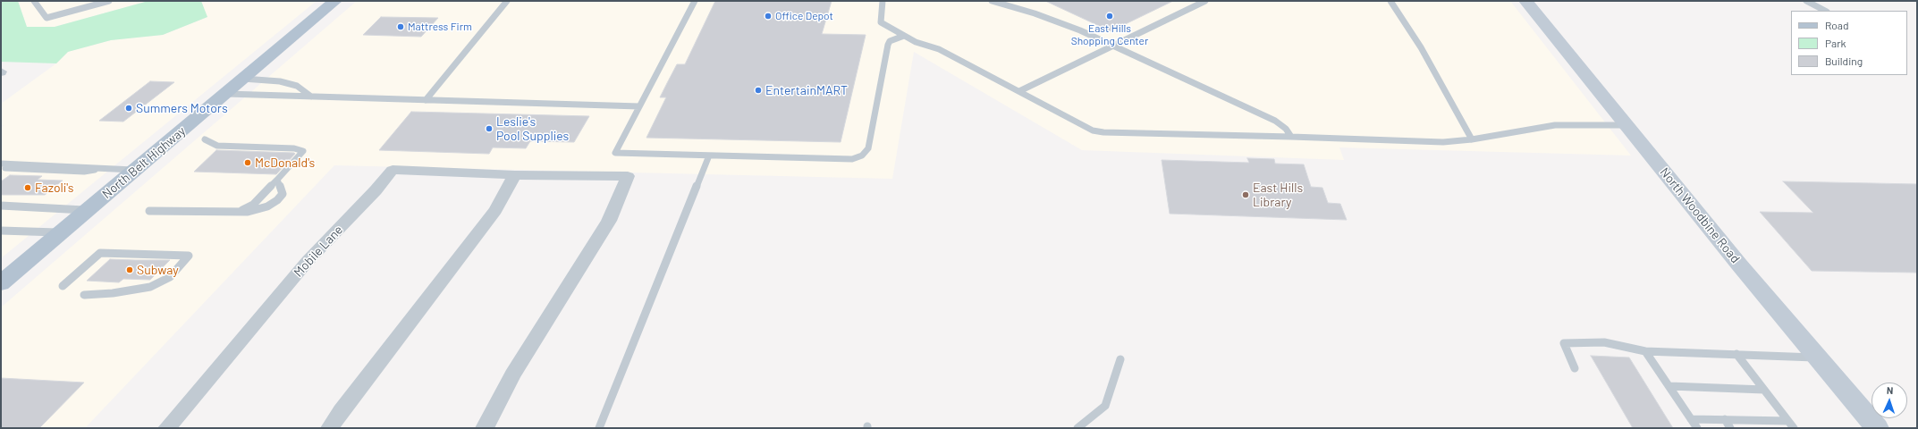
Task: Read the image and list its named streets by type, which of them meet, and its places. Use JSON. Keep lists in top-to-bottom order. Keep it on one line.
{"streets":{"main road":["North Belt Highway","North Woodbine Road"],"street":["Mobile Lane"]},"places":["Office Depot","East Hills Shopping Center","Mattress Firm","EntertainMART","Summers Motors","Leslie's Pool Supplies","McDonald's","Fazoli's","East Hills Library","Subway"],"legend":["Road","Park","Building"],"north":"top"}
